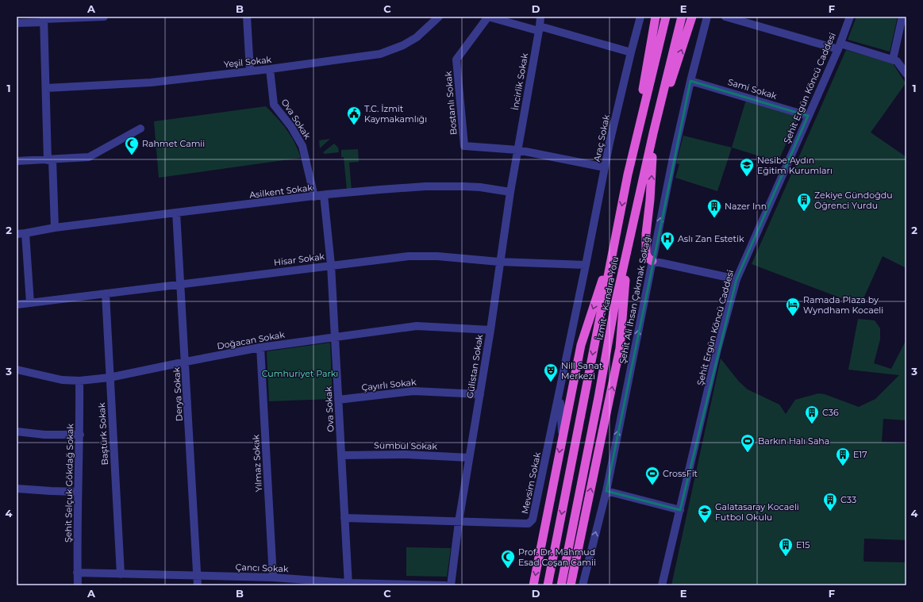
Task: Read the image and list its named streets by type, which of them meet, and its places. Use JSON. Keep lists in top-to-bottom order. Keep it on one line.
{"streets":{"highway":["İzmit - Kandıra Yolu"],"street":["Yeşil Sokak","İncirlik Sokak","Şehit Ergün Köncü Caddesi","Sami Sokak","Bostanlı Sokak","Ova Sokak","Araç Sokak","Asilkent Sokak","Hisar Sokak","Şehit Ali İhsan Çakmak Sokağı","Doğacan Sokak","Gülistan Sokak","Çayırlı Sokak","Derya Sokak","Baştürk Sokak","Sümbül Sokak","Yılmaz Sokak","Şehit Selçuk Gökdağ Sokak","Mevsim Sokak","Çancı Sokak"]},"crossings":[["Yeşil Sokak","Ova Sokak"],["İncirlik Sokak","Bostanlı Sokak"],["İncirlik Sokak","Gülistan Sokak"],["Şehit Ergün Köncü Caddesi","Sami Sokak"],["Sami Sokak","Şehit Ali İhsan Çakmak Sokağı"],["Bostanlı Sokak","Araç Sokak"],["Bostanlı Sokak","Gülistan Sokak"],["Ova Sokak","Asilkent Sokak"],["Ova Sokak","Hisar Sokak"],["Ova Sokak","Doğacan Sokak"],["Ova Sokak","Çayırlı Sokak"],["Ova Sokak","Sümbül Sokak"],["Ova Sokak","Mevsim Sokak"],["Ova Sokak","Çancı Sokak"],["Araç Sokak","Hisar Sokak"],["Araç Sokak","Mevsim Sokak"],["Asilkent Sokak","Gülistan Sokak"],["Asilkent Sokak","Derya Sokak"],["Hisar Sokak","Gülistan Sokak"],["Hisar Sokak","Derya Sokak"],["Hisar Sokak","Baştürk Sokak"],["Hisar Sokak","Mevsim Sokak"],["Doğacan Sokak","Gülistan Sokak"],["Doğacan Sokak","Derya Sokak"],["Doğacan Sokak","Baştürk Sokak"],["Doğacan Sokak","Yılmaz Sokak"],["Doğacan Sokak","Şehit Selçuk Gökdağ Sokak"],["Gülistan Sokak","Çayırlı Sokak"],["Gülistan Sokak","Sümbül Sokak"],["Gülistan Sokak","Mevsim Sokak"],["Derya Sokak","Çancı Sokak"],["Baştürk Sokak","Çancı Sokak"],["Yılmaz Sokak","Çancı Sokak"],["Şehit Selçuk Gökdağ Sokak","Çancı Sokak"]],"one_way":["Şehit Ali İhsan Çakmak Sokağı"],"parks":["Cumhuriyet Parkı"],"places":{"public building":["T.C. İzmit Kaymakamlığı"],"mosque":["Rahmet Camii","Prof. Dr. Mahmud Esad Coşan Camii"],"school or university":["Nesibe Aydın Eğitim Kurumları","Galatasaray Kocaeli Futbol Okulu"],"building":["Zekiye Gündoğdu Öğrenci Yurdu","Nazer Inn","C36","E17","C33","E15"],"hospital":["Aslı Zan Estetik"],"hotel":["Ramada Plaza by Wyndham Kocaeli"],"theatre":["Nill Sanat Merkezi"],"sports":["Barkın Halı Saha","CrossFit"]},"grid":{"columns":["A","B","C","D","E","F"],"rows":["1","2","3","4"]}}
